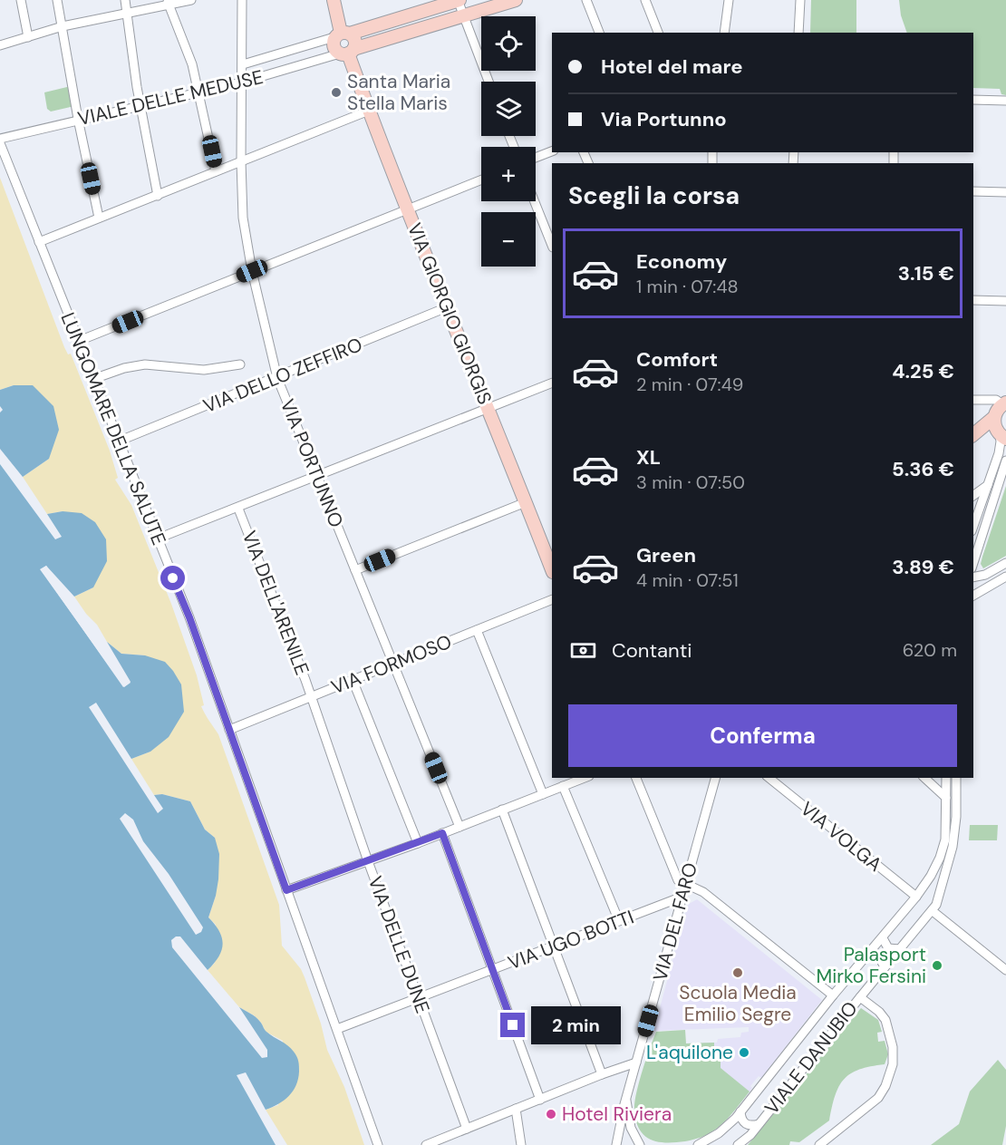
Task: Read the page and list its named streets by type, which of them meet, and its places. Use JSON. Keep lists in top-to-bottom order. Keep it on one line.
{"streets":{"street":["VIALE DELLE MEDUSE","VIA GIORGIO GIORGIS","VIA DELLO ZEFFIRO","LUNGOMARE DELLA SALUTE","VIA PORTUNNO","VIA DELL'ARENILE","VIA FORMOSO","VIA VOLGA","VIA DEL FARO","VIA UGO BOTTI","VIA DELLE DUNE","VIALE DANUBIO"]},"crossings":[["VIALE DELLE MEDUSE","VIA GIORGIO GIORGIS"],["VIALE DELLE MEDUSE","VIA PORTUNNO"],["VIA GIORGIO GIORGIS","VIA DELLO ZEFFIRO"],["VIA DELLO ZEFFIRO","LUNGOMARE DELLA SALUTE"],["VIA DELLO ZEFFIRO","VIA PORTUNNO"],["LUNGOMARE DELLA SALUTE","VIA FORMOSO"],["LUNGOMARE DELLA SALUTE","VIA UGO BOTTI"],["VIA PORTUNNO","VIA FORMOSO"],["VIA DELL'ARENILE","VIA FORMOSO"],["VIA DELL'ARENILE","VIA DELLE DUNE"],["VIA FORMOSO","VIA DELLE DUNE"],["VIA VOLGA","VIALE DANUBIO"],["VIA DEL FARO","VIA UGO BOTTI"],["VIA UGO BOTTI","VIA DELLE DUNE"]],"places":["Santa Maria Stella Maris","Palasport Mirko Fersini","Scuola Media Emilio Segre","L'aquilone","Hotel Riviera"],"page":{"map_buttons":["+","−"],"banner":["Hotel del mare","Via Portunno"],"heading":"Scegli la corsa","list":[{"name":"Economy","note":"1 min · 07:48","value":"3.15 €"},{"name":"Comfort","note":"2 min · 07:49","value":"4.25 €"},{"name":"XL","note":"3 min · 07:50","value":"5.36 €"},{"name":"Green","note":"4 min · 07:51","value":"3.89 €"}],"pay":["Contanti","620 m"],"buttons":"Conferma","bubble":"2 min"}}
